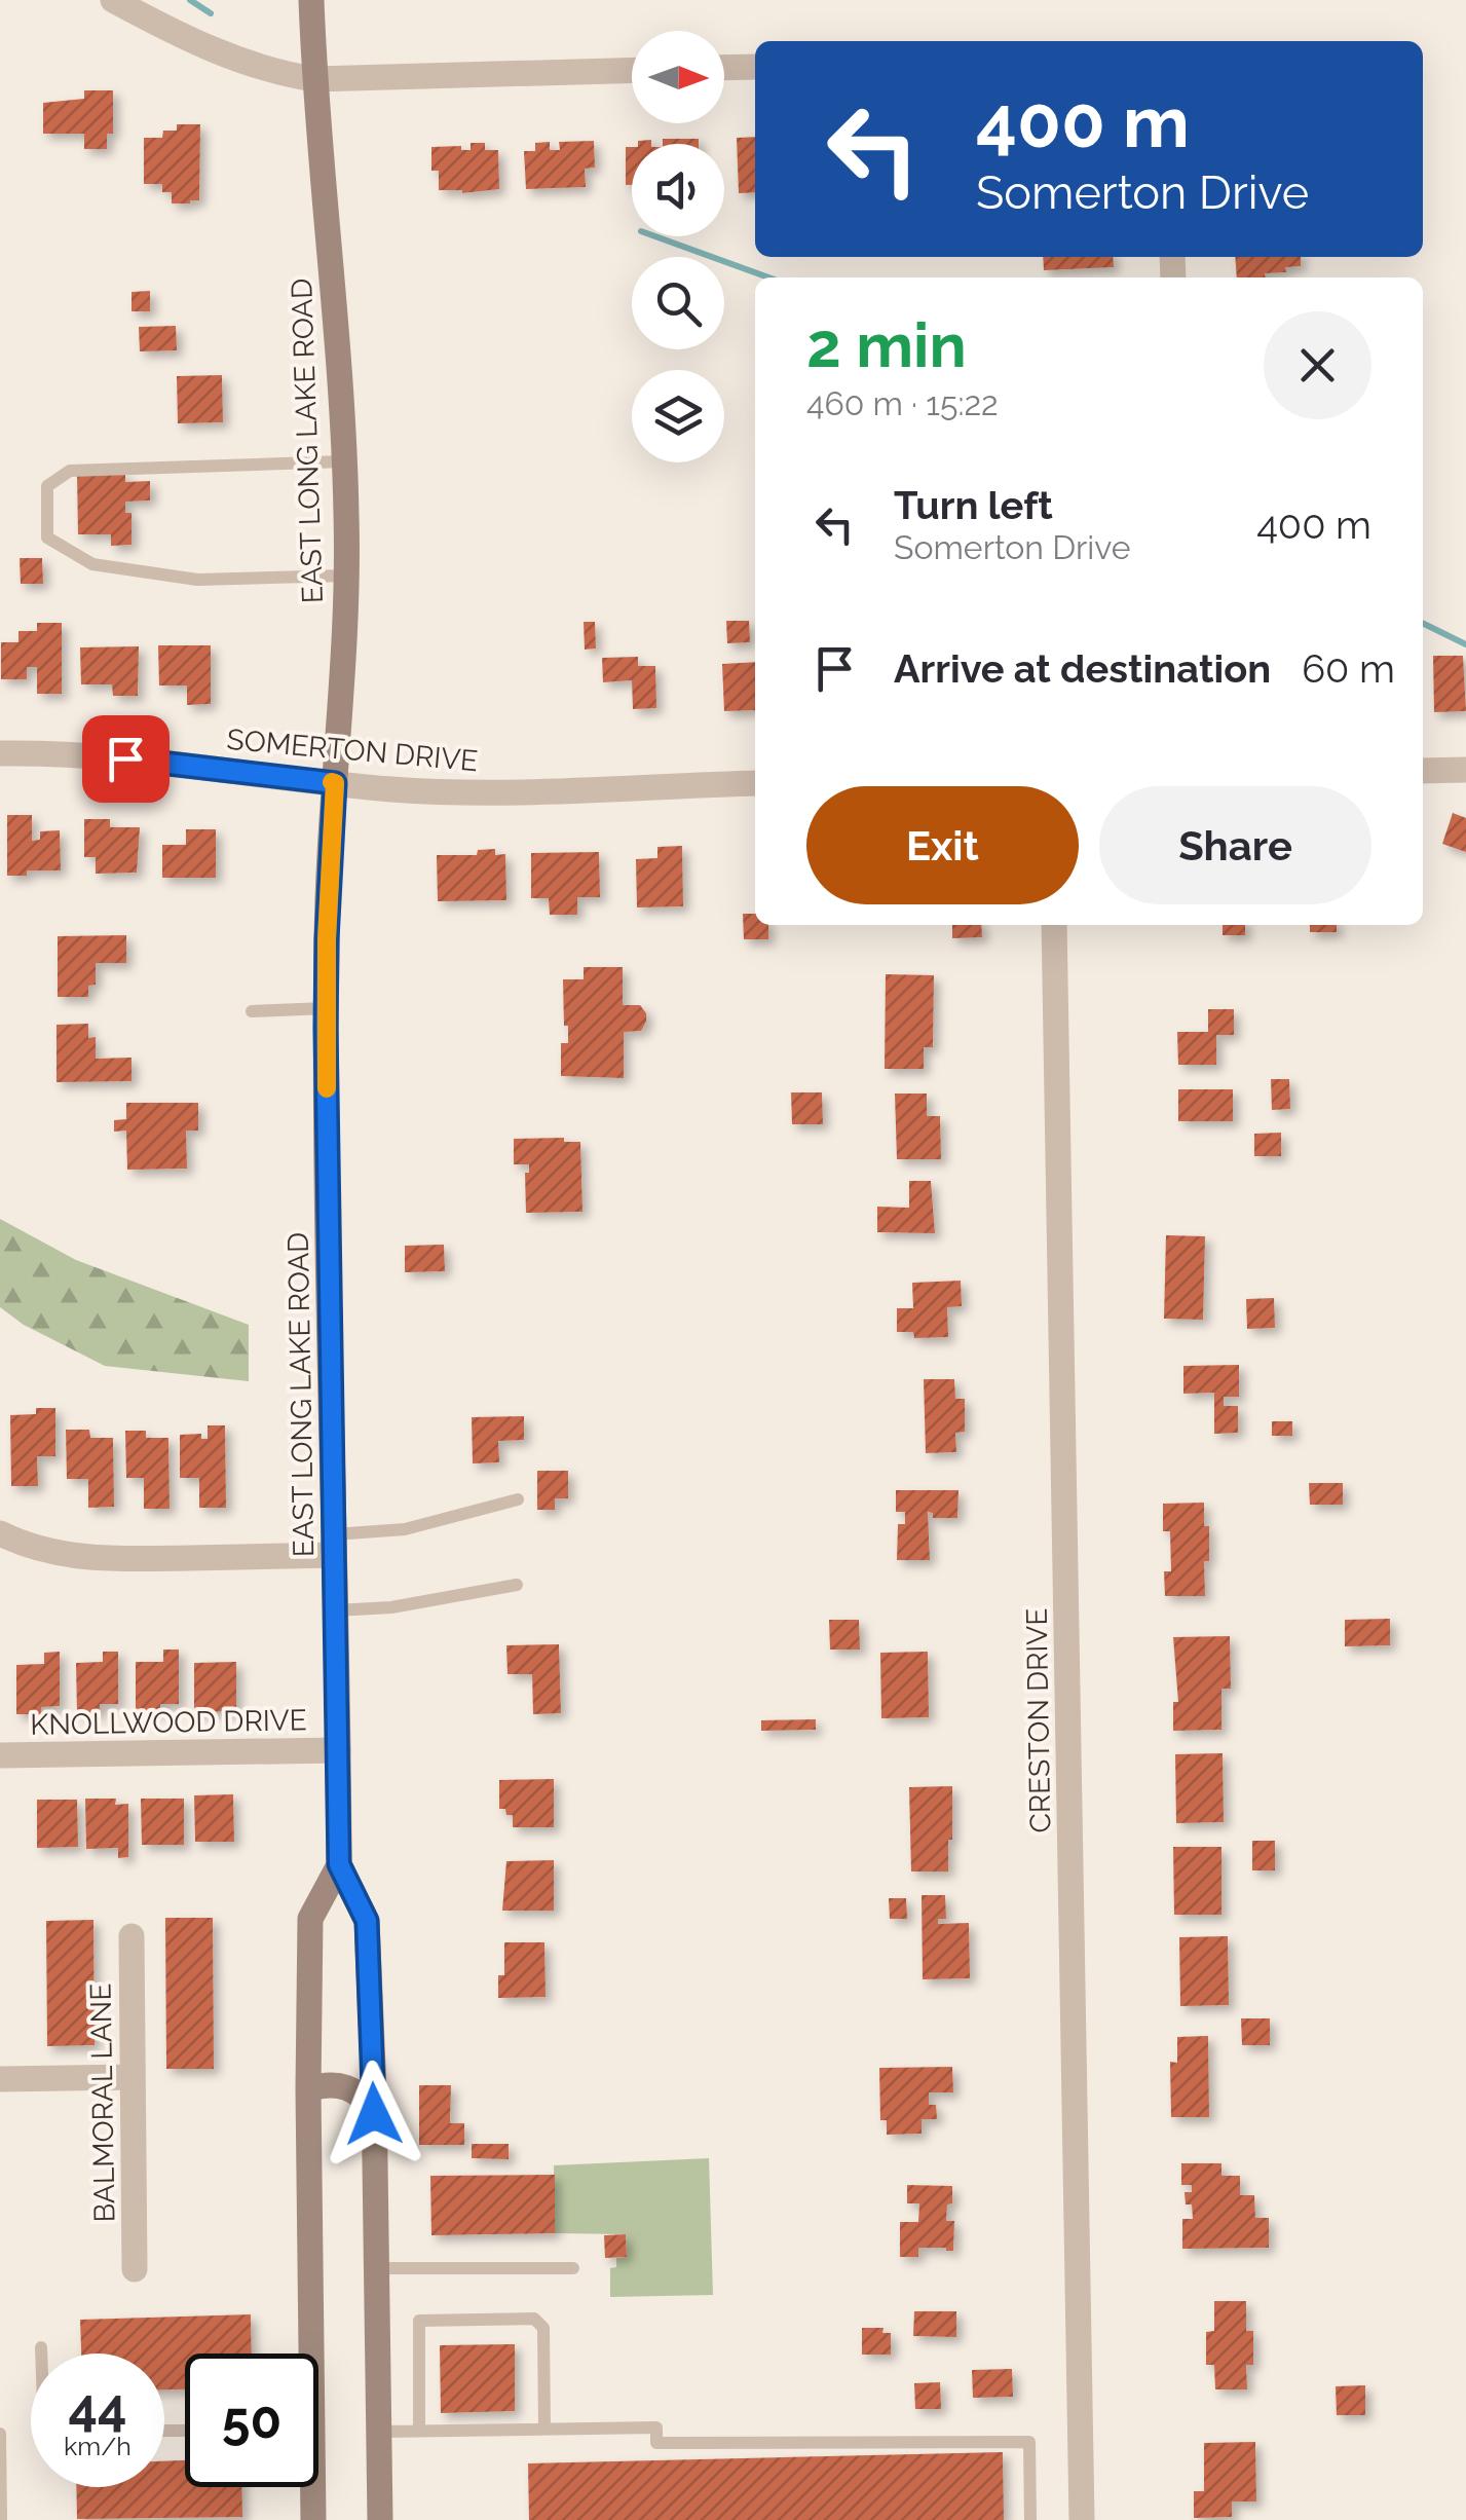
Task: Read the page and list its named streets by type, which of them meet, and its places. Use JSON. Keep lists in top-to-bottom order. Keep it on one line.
{"streets":{"main road":["EAST LONG LAKE ROAD"],"street":["SOMERTON DRIVE","CRESTON DRIVE","KNOLLWOOD DRIVE","BALMORAL LANE"]},"crossings":[["EAST LONG LAKE ROAD","SOMERTON DRIVE"],["EAST LONG LAKE ROAD","KNOLLWOOD DRIVE"]],"north":"right","page":{"turn":["400 m","Somerton Drive"],"heading":["2 min","460 m · 15:22"],"list":[{"name":"Turn left","note":"Somerton Drive","value":"400 m"},{"name":"Arrive at destination","value":"60 m"}],"buttons":["Exit","Share"],"speed":"44 km/h","limit":"50"}}
